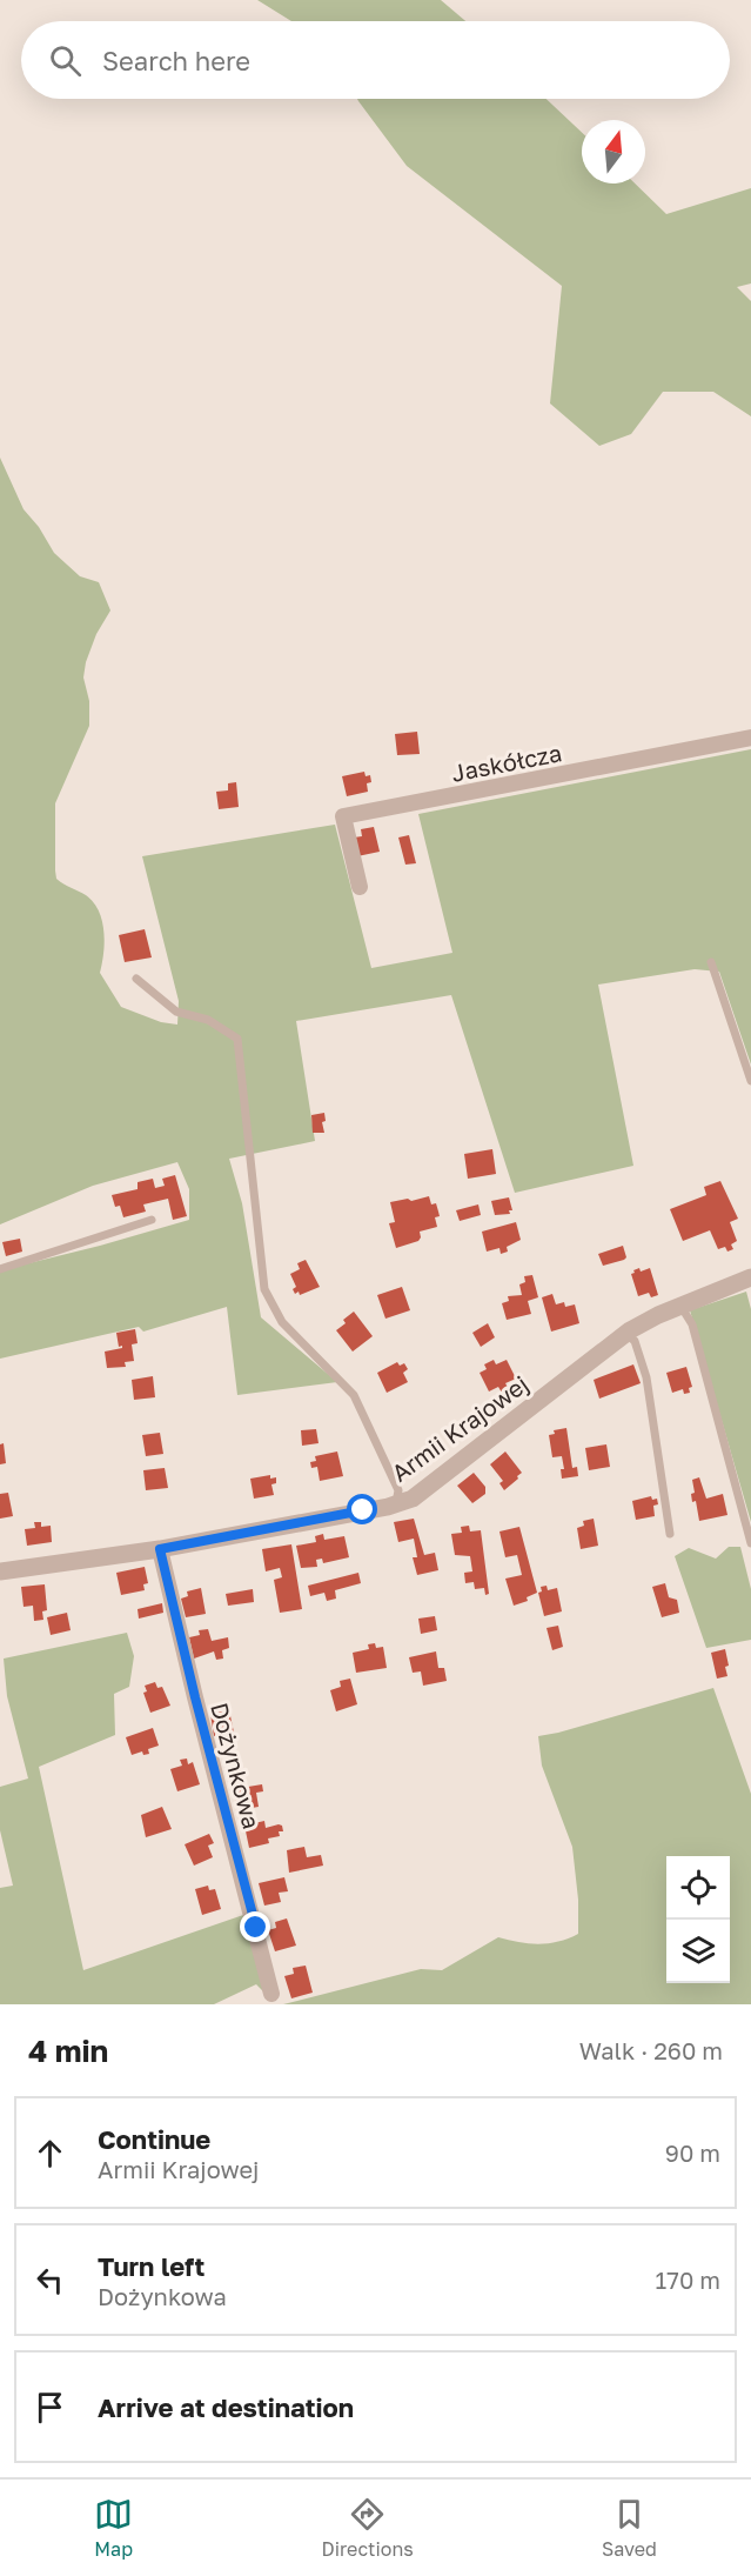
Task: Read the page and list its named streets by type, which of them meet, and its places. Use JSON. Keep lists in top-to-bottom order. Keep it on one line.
{"streets":{"street":["Jaskółcza","Armii Krajowej","Dożynkowa"]},"crossings":[["Armii Krajowej","Dożynkowa"]],"north":"top","page":{"search":"Search here","heading":["4 min","Walk · 260 m"],"list":[["Continue","Armii Krajowej","90 m"],["Turn left","Dożynkowa","170 m"],"Arrive at destination"],"nav":["Map","Directions","Saved"]}}
